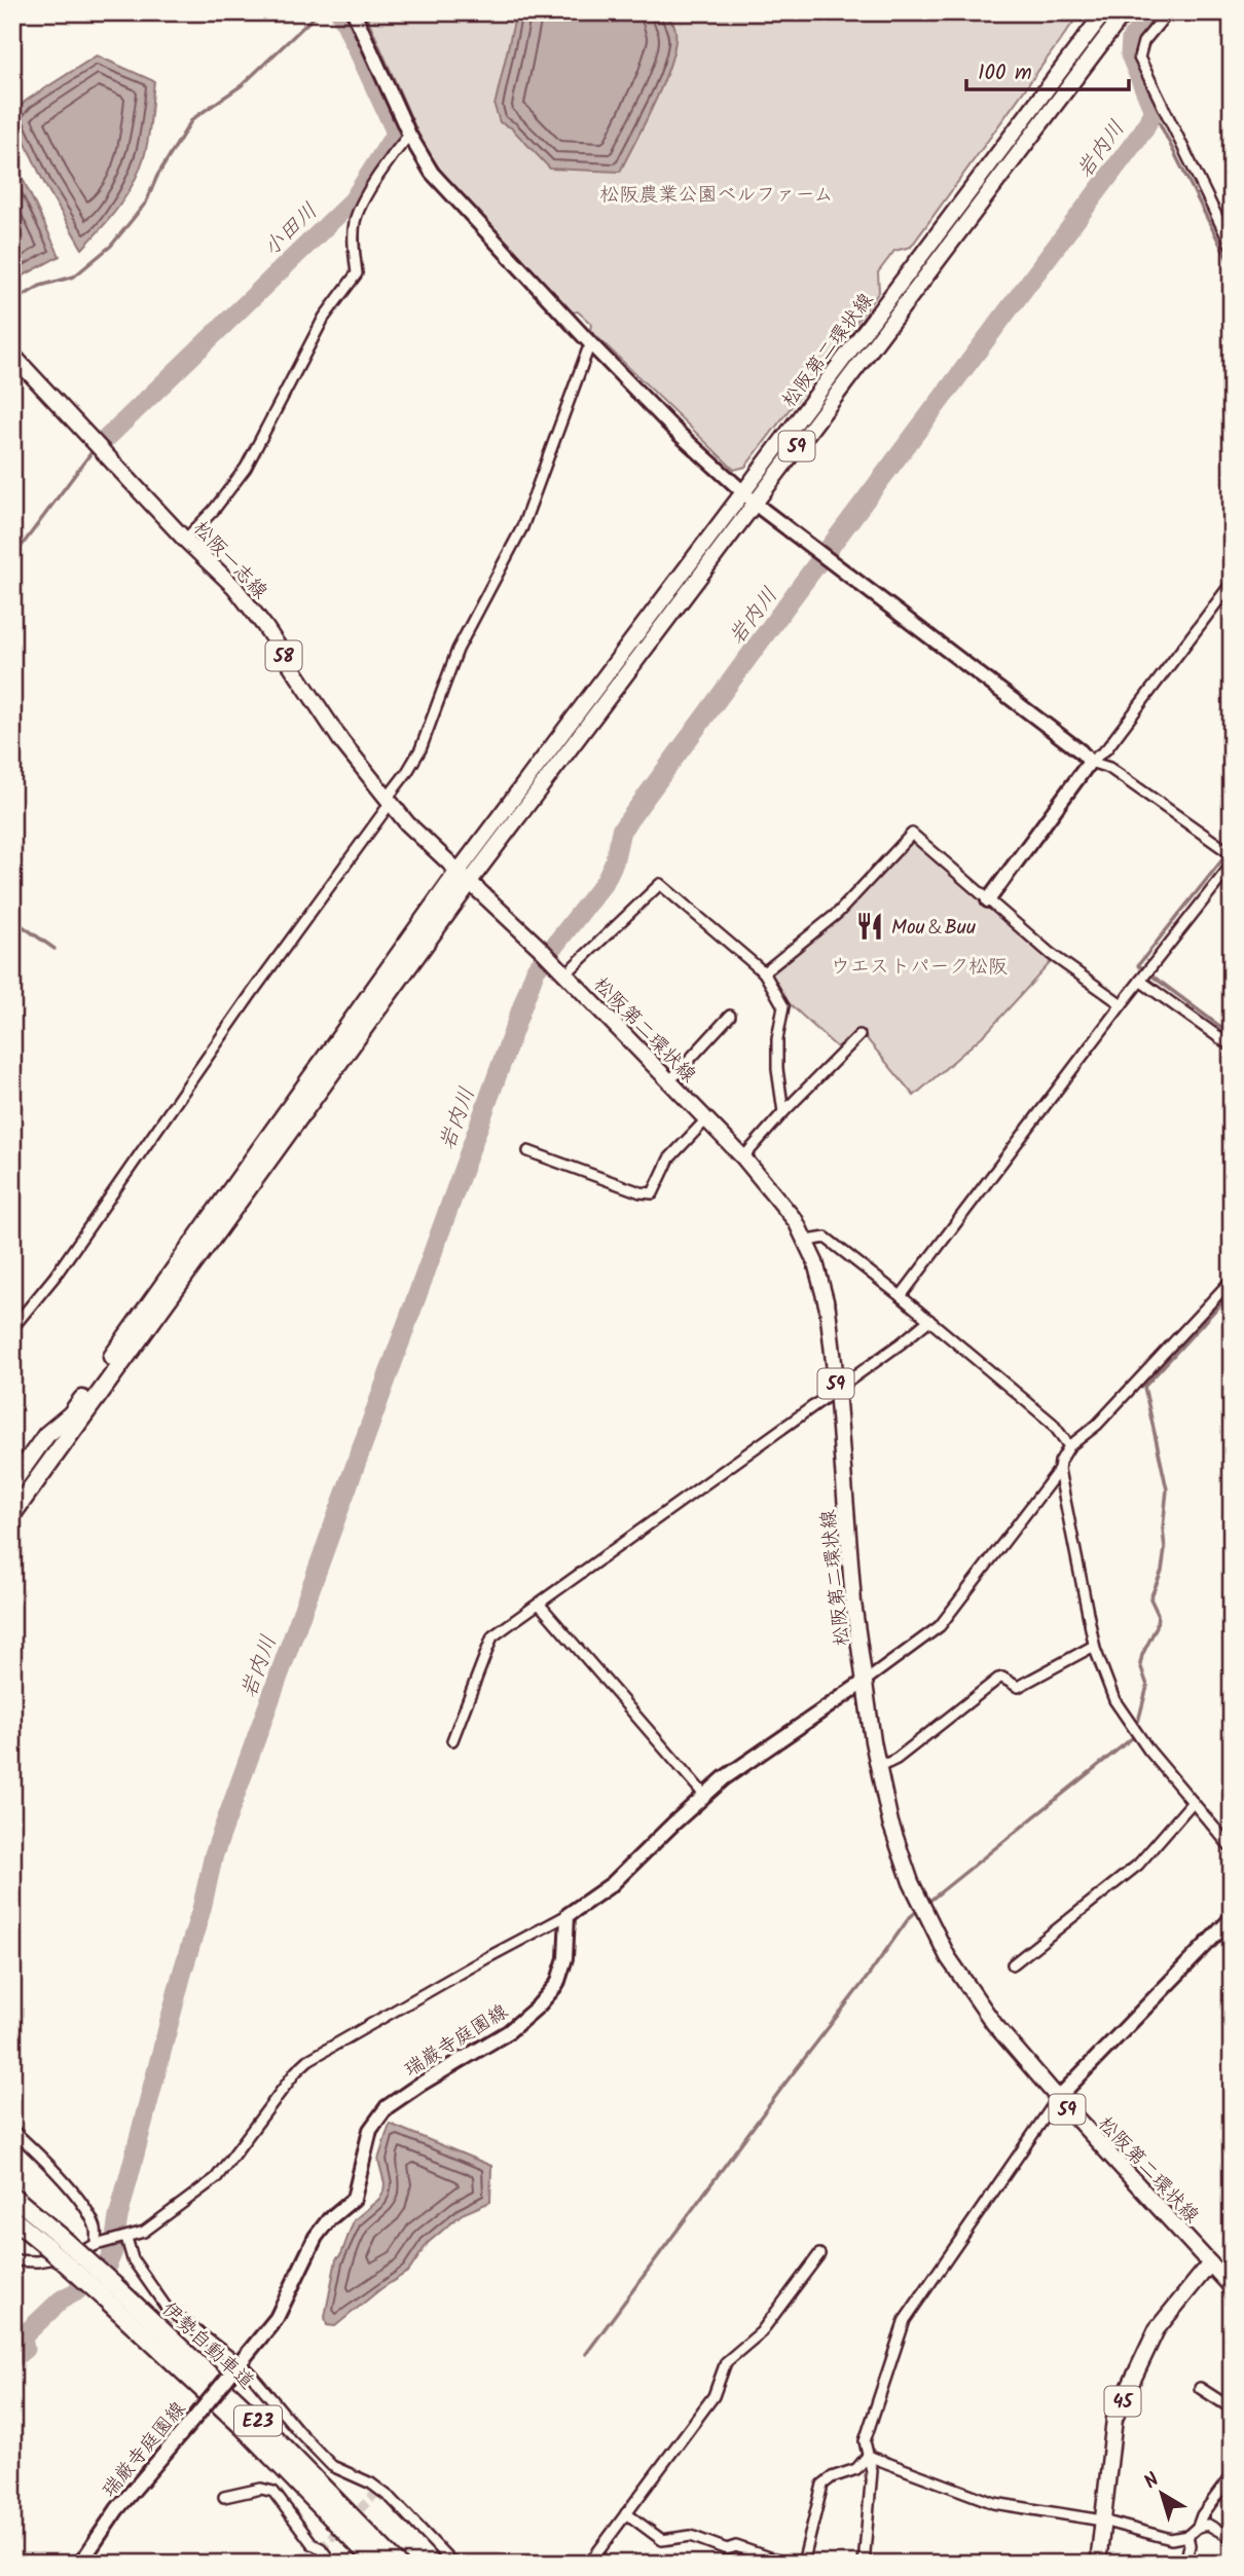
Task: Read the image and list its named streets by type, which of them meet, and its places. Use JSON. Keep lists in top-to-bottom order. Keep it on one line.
{"streets":{"highway":["伊勢自動車道","E23"],"main road":["松阪第二環状線","59","松阪一志線","58","45"],"street":["瑞巌寺庭園線","瑞厳寺庭園線"]},"crossings":[["松阪第二環状線","松阪一志線"],["松阪第二環状線","45"],["瑞巌寺庭園線","瑞厳寺庭園線"]],"water":["岩内川","小田川"],"parks":["松阪農業公園ベルファーム","ウエストパーク松阪"],"places":{"restaurant":["Mou＆Buu"]},"scale_bar":"100 m","north":"top left"}
